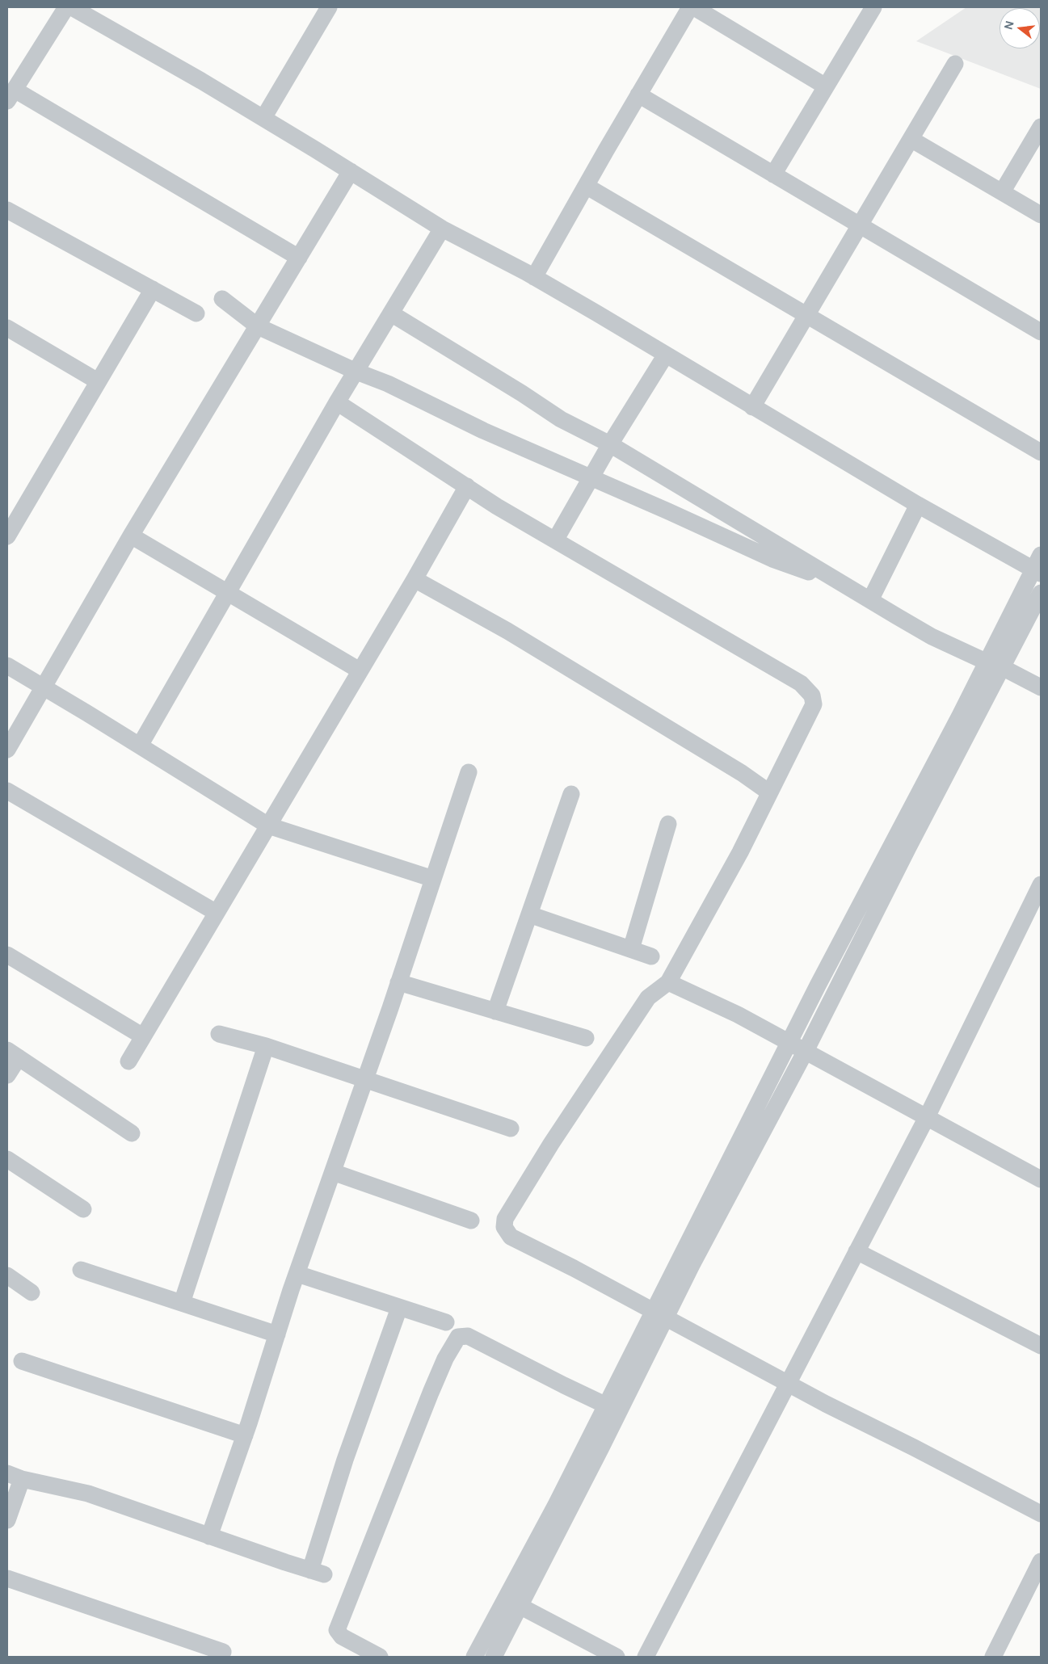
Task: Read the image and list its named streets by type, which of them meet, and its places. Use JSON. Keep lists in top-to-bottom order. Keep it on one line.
{"north":"left"}
